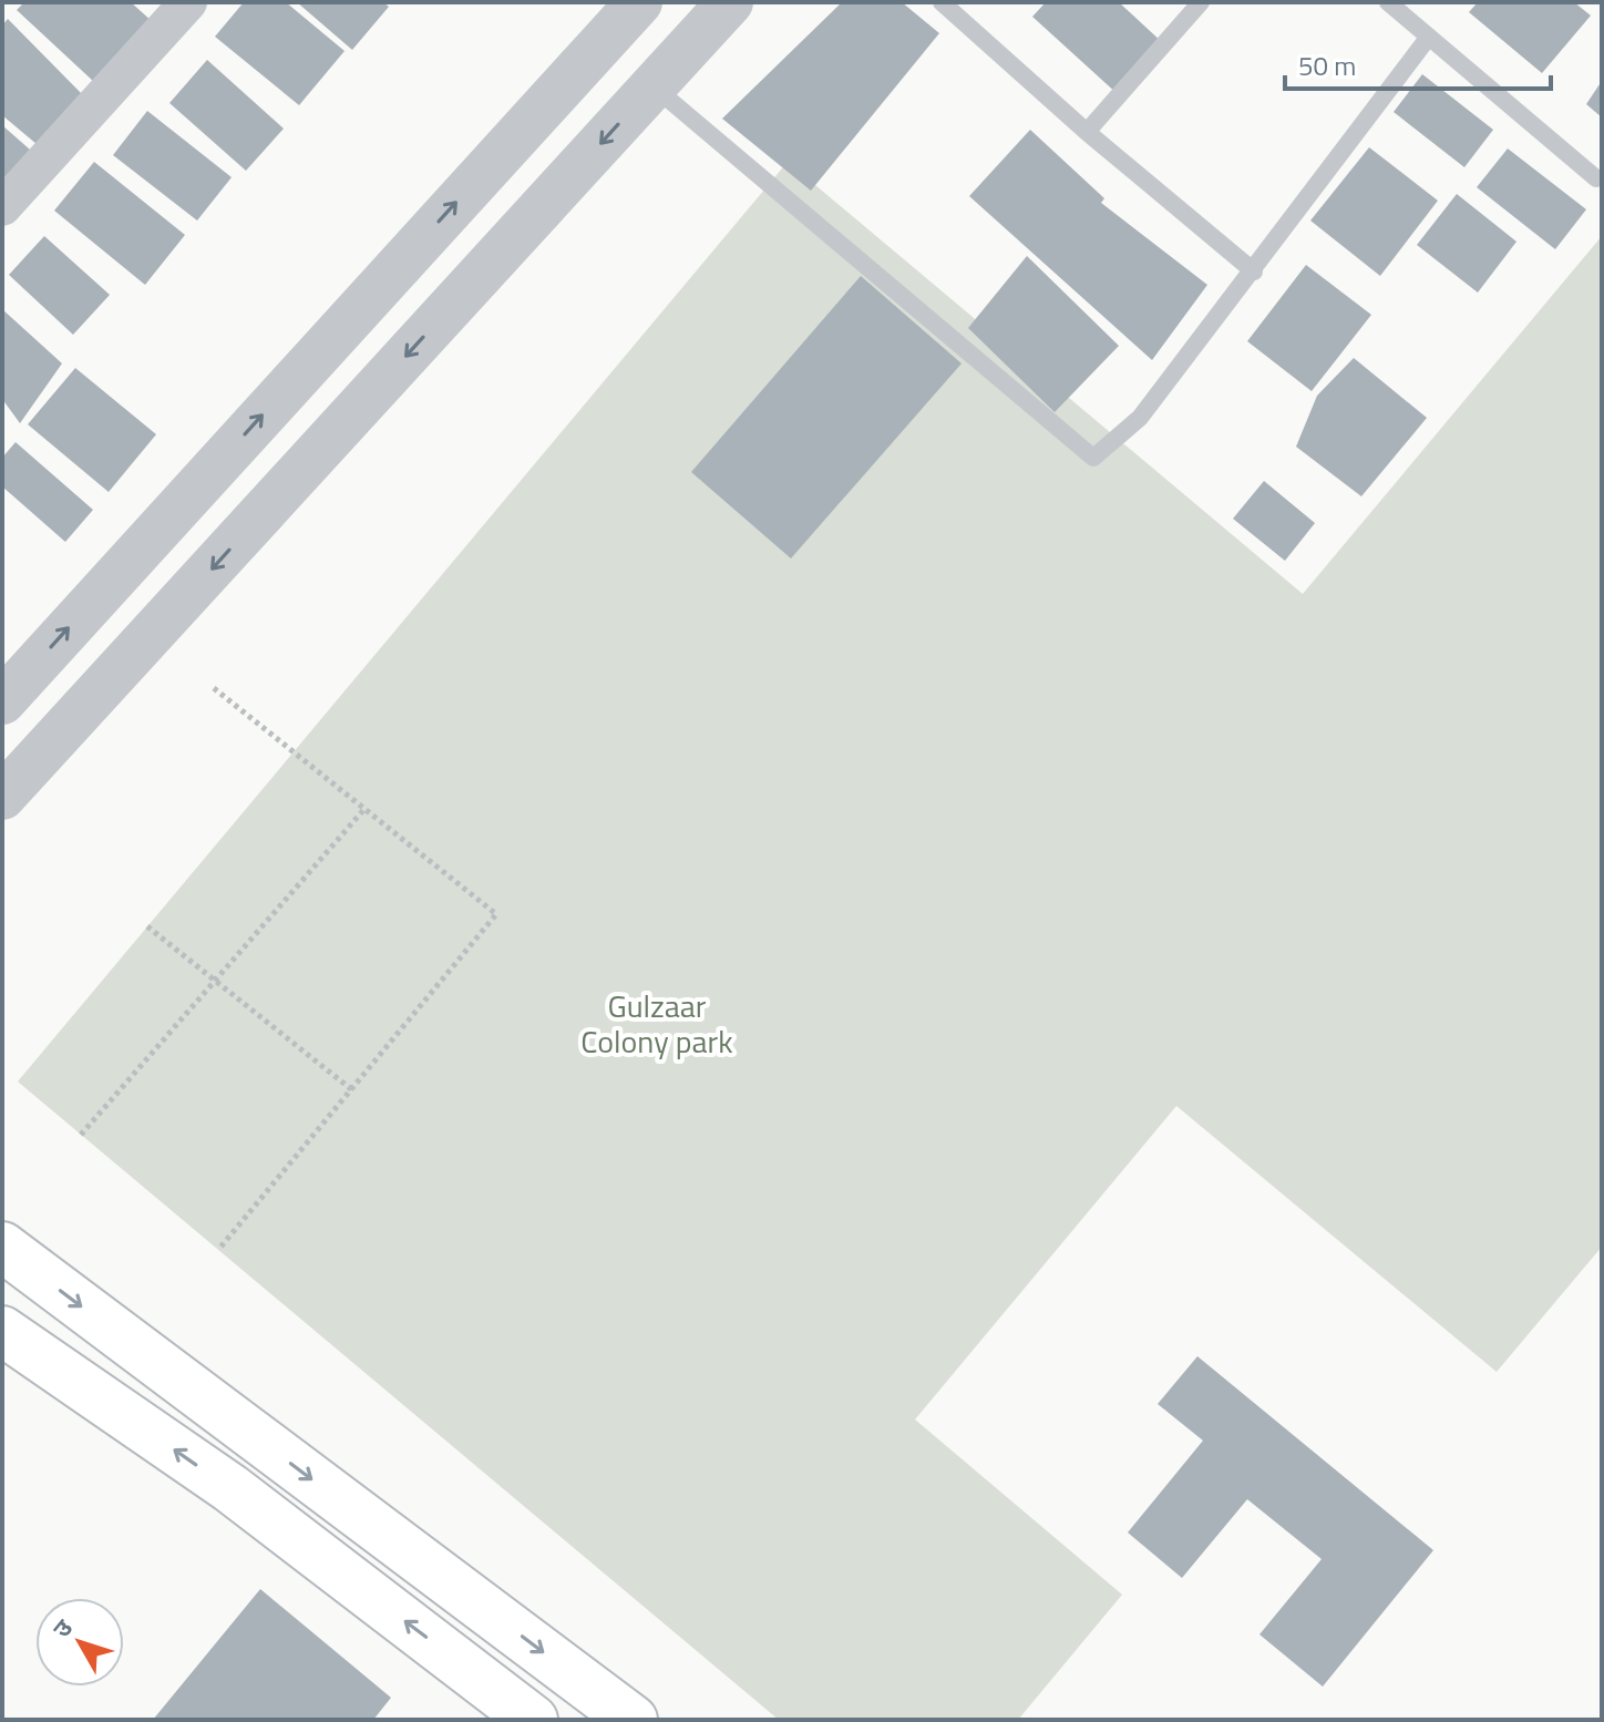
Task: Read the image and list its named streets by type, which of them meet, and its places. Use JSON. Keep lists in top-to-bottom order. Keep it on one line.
{"parks":["Gulzaar Colony park"],"scale_bar":"50 m","north":"top left"}
